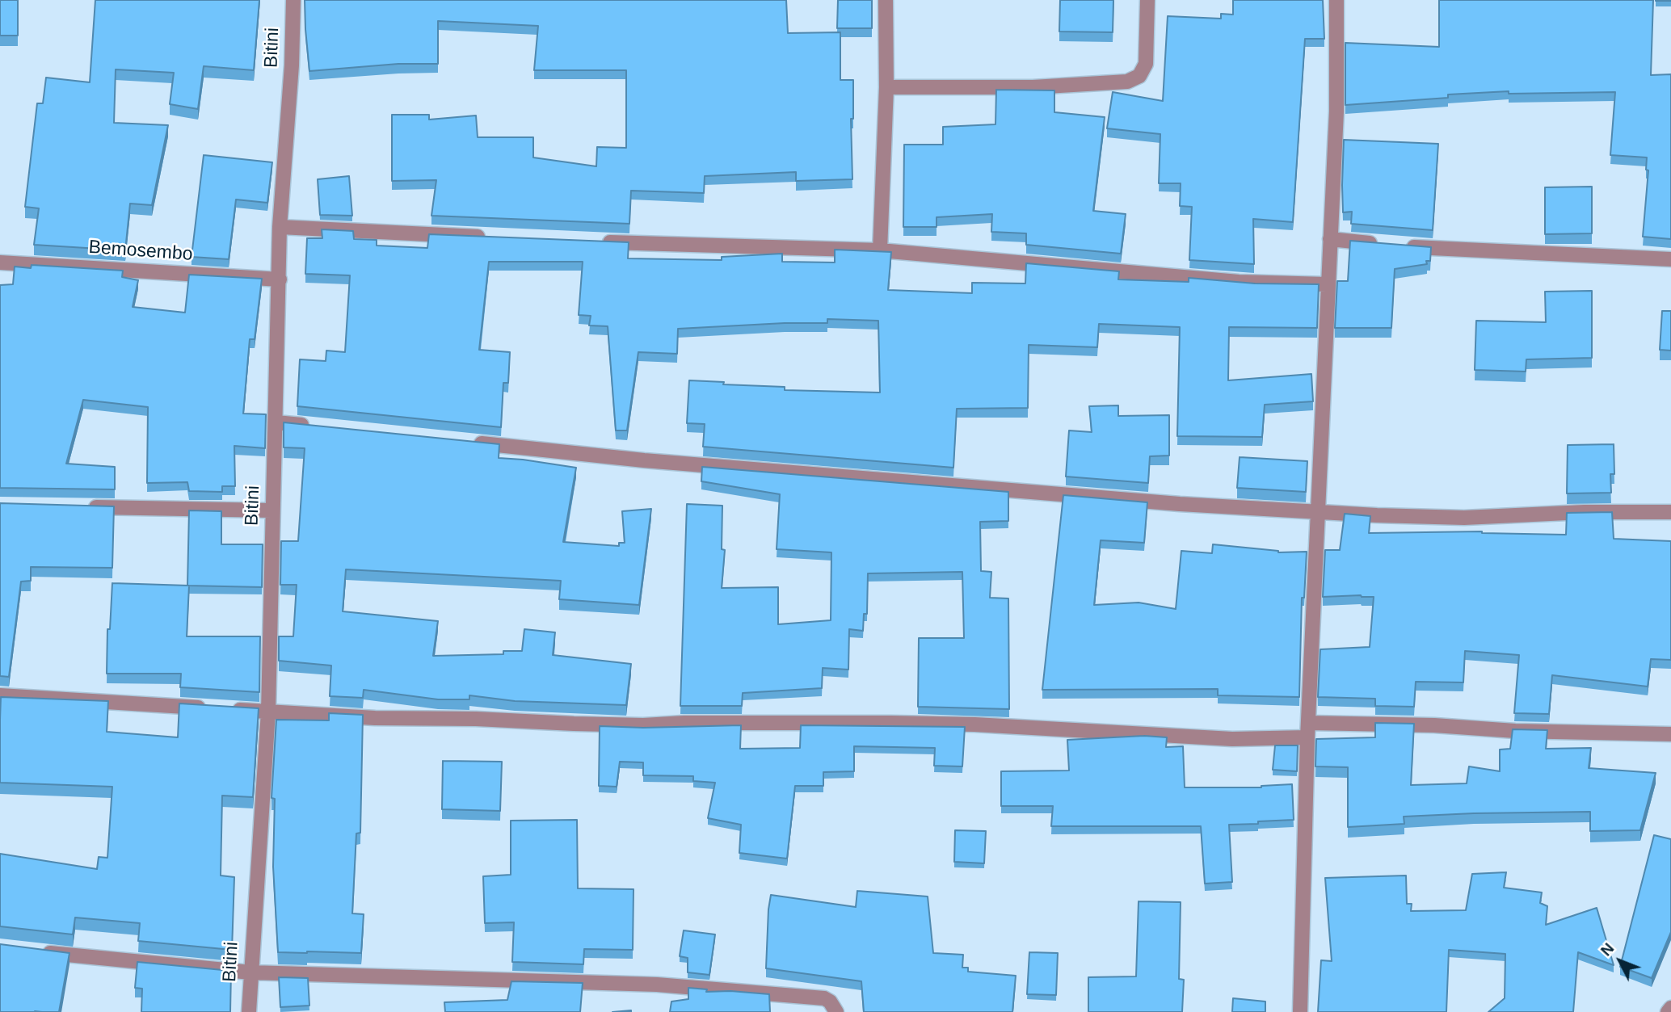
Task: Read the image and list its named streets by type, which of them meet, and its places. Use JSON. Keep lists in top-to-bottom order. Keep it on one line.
{"streets":{"street":["Bitini","Bemosembo"]},"crossings":[["Bitini","Bemosembo"]],"north":"top left"}
